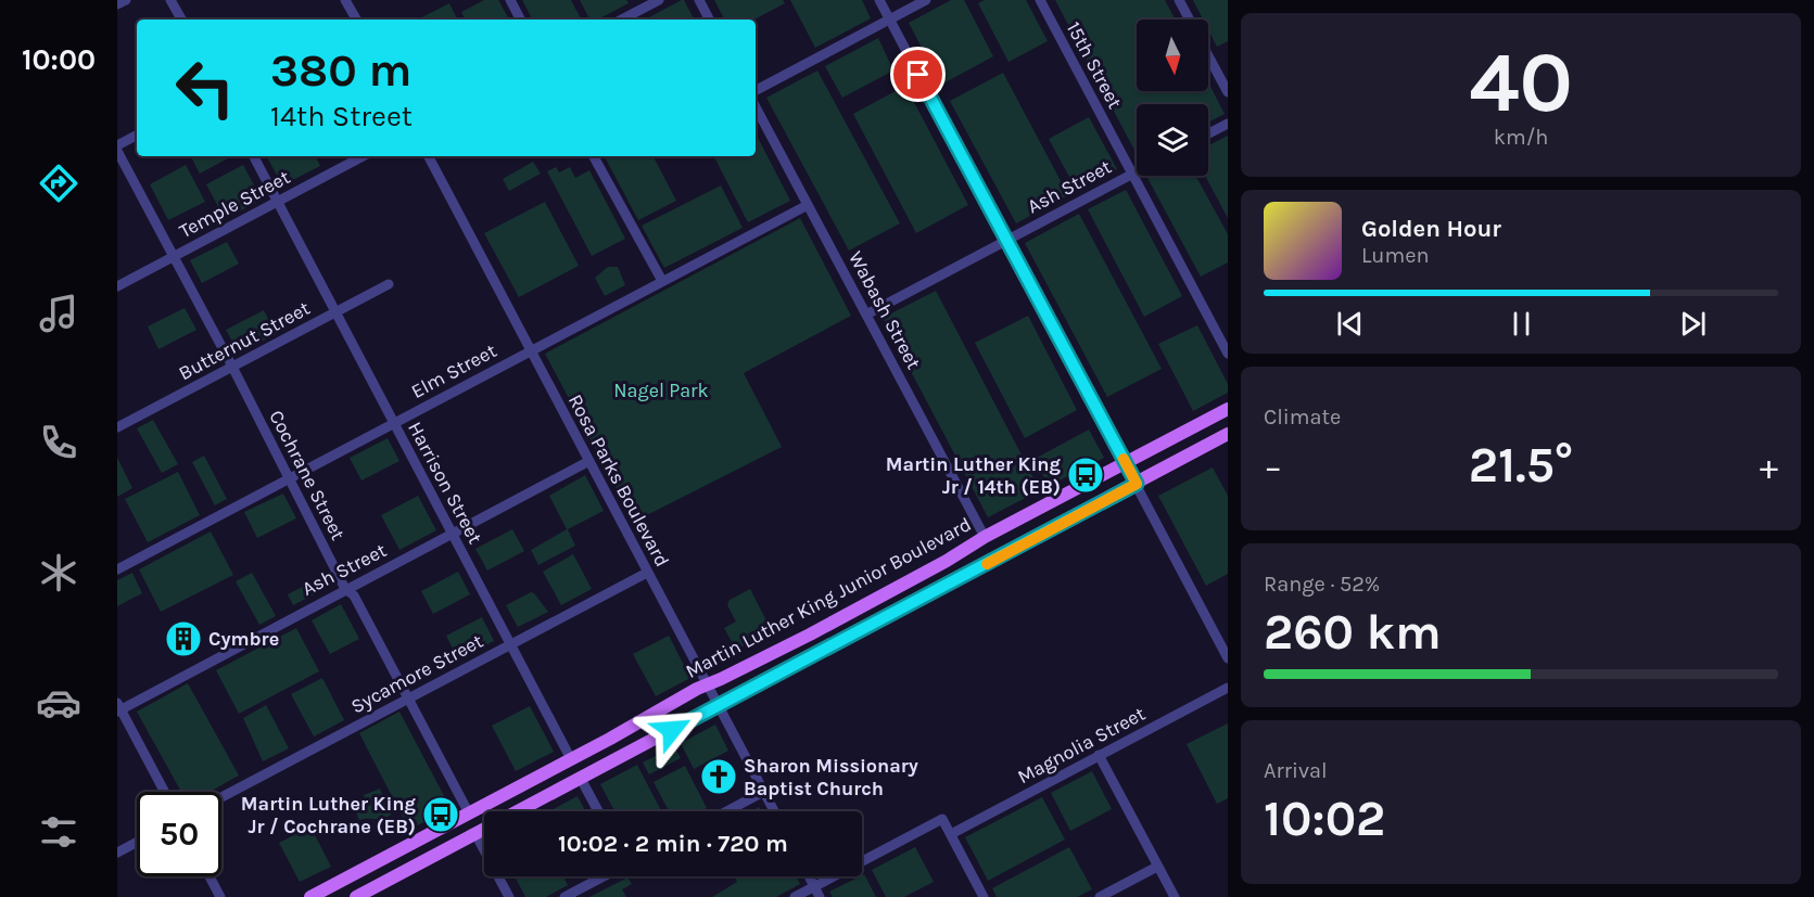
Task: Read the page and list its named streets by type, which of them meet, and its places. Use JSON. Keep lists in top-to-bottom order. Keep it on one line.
{"streets":{"main road":["Martin Luther King Junior Boulevard"],"street":["15th Street","Ash Street","Temple Street","Wabash Street","Butternut Street","Elm Street","Cochrane Street","Rosa Parks Boulevard","Harrison Street","Sycamore Street","Magnolia Street"]},"crossings":[["15th Street","Ash Street"],["Ash Street","Wabash Street"],["Ash Street","Cochrane Street"],["Ash Street","Rosa Parks Boulevard"],["Ash Street","Harrison Street"],["Temple Street","Cochrane Street"],["Temple Street","Harrison Street"],["Wabash Street","Elm Street"],["Wabash Street","Martin Luther King Junior Boulevard"],["Butternut Street","Cochrane Street"],["Butternut Street","Harrison Street"],["Elm Street","Cochrane Street"],["Elm Street","Rosa Parks Boulevard"],["Elm Street","Harrison Street"],["Cochrane Street","Martin Luther King Junior Boulevard"],["Cochrane Street","Sycamore Street"],["Rosa Parks Boulevard","Martin Luther King Junior Boulevard"],["Rosa Parks Boulevard","Sycamore Street"],["Harrison Street","Martin Luther King Junior Boulevard"],["Harrison Street","Sycamore Street"]],"parks":["Nagel Park"],"places":{"bus stop":["Martin Luther King Jr / 14th (EB)","Martin Luther King Jr / Cochrane (EB)"],"building":["Cymbre"],"church":["Sharon Missionary Baptist Church"]},"north":"bottom","page":{"tabs":"10:00","tile":[["40","km/h"],"Climate",["Range · 52%","260 km"],["Arrival","10:02"]],"turn":["380 m","14th Street"],"song":["Golden Hour","Lumen"],"heat":["−","21.5°","+"],"limit":"50","trip":"10:02 · 2 min · 720 m"}}
